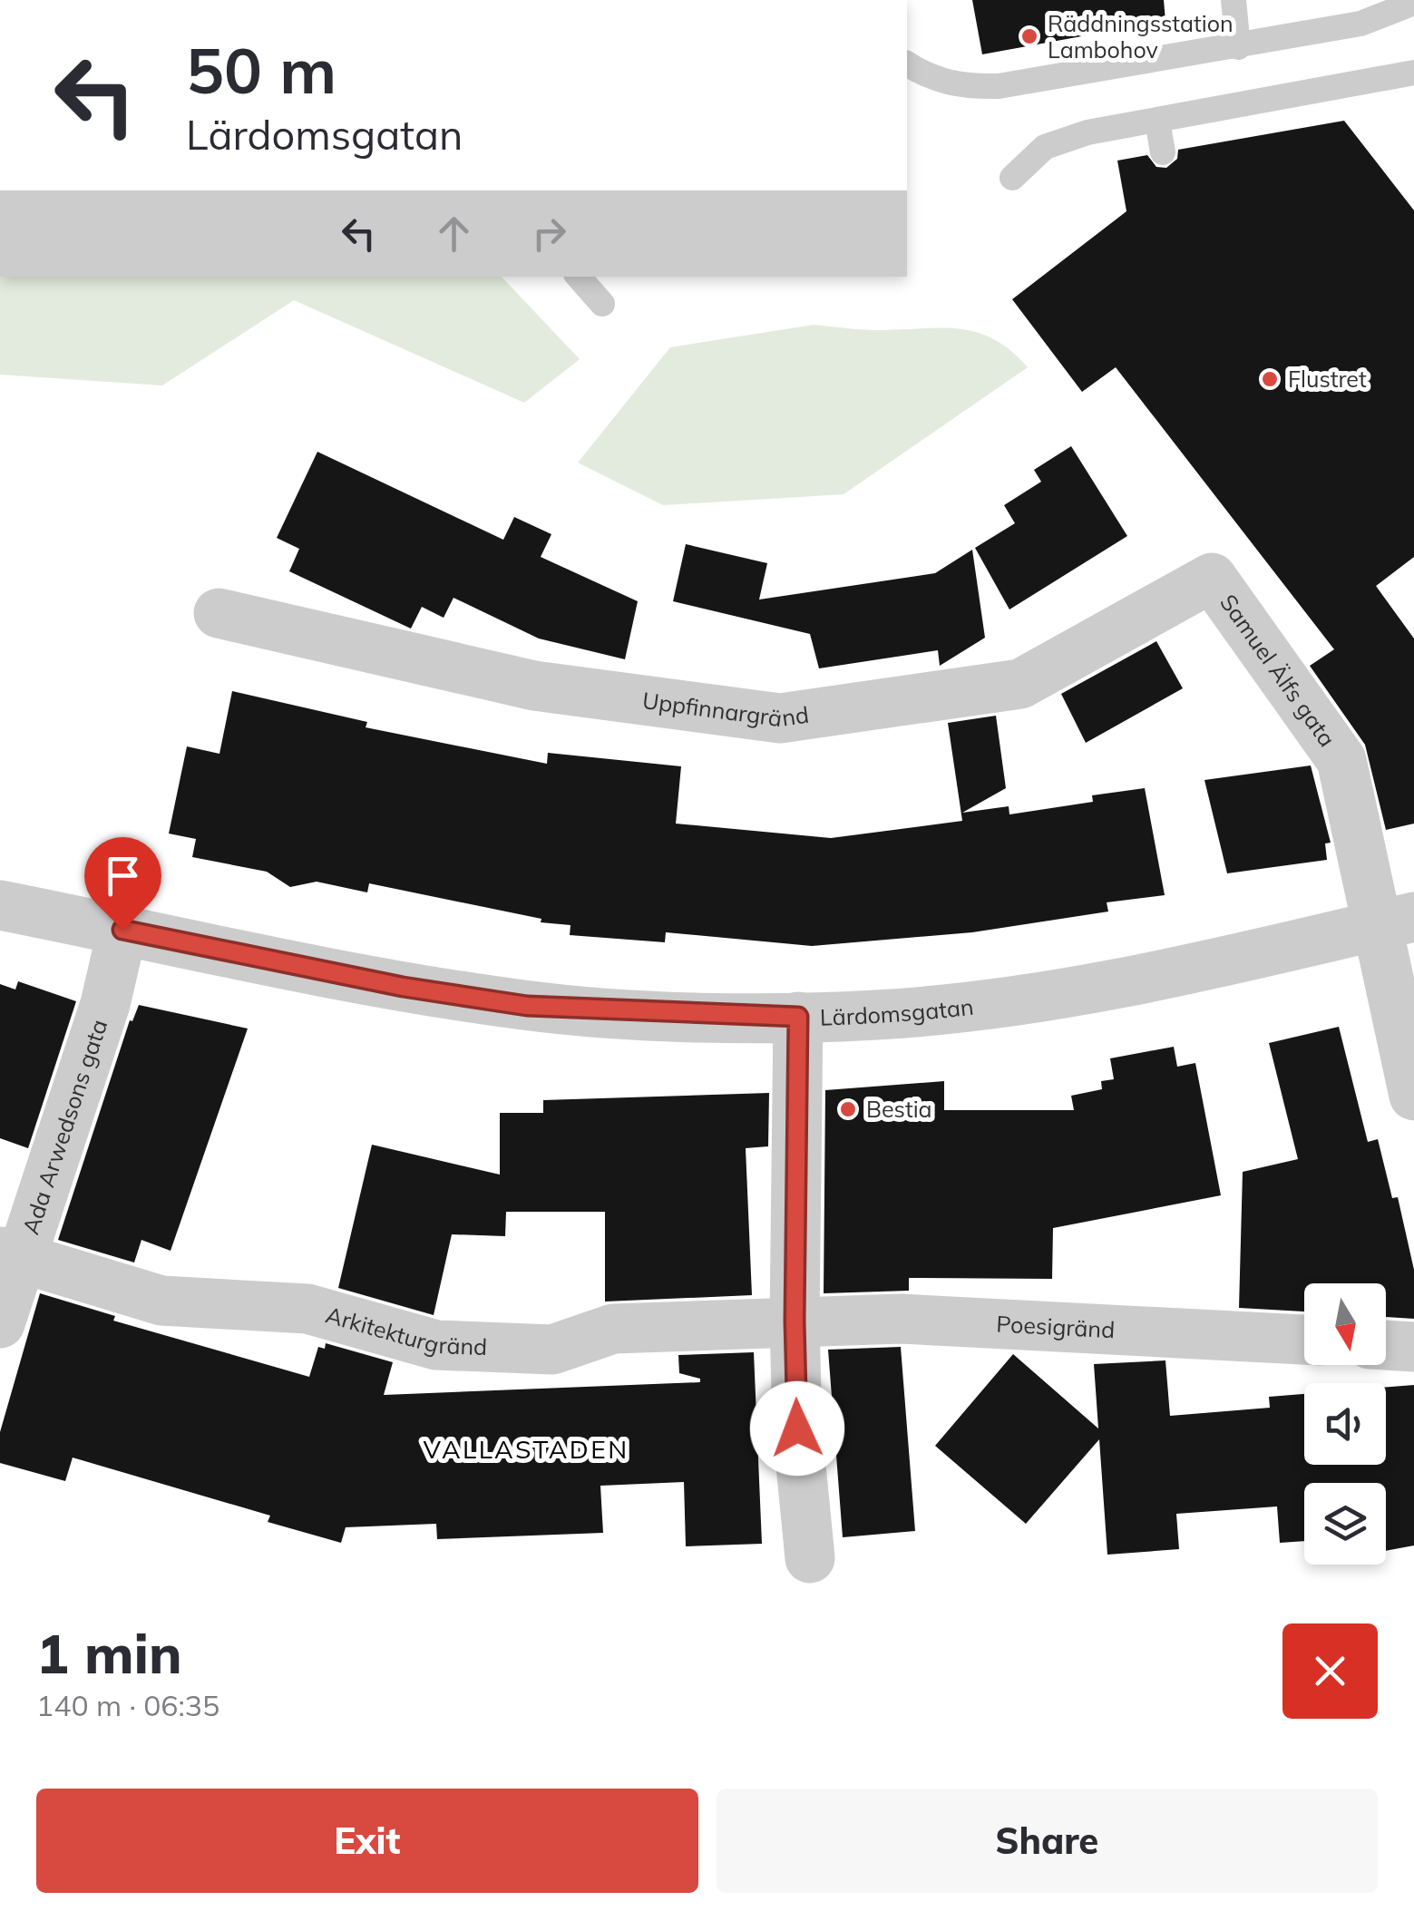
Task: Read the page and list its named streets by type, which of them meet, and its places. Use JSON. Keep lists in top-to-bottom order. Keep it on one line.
{"streets":{"street":["Samuel Älfs gata","Uppfinnargränd","Lärdomsgatan","Ada Arwedsons gata","Poesigränd","Arkitekturgränd"]},"crossings":[["Samuel Älfs gata","Uppfinnargränd"],["Samuel Älfs gata","Lärdomsgatan"],["Lärdomsgatan","Ada Arwedsons gata"],["Ada Arwedsons gata","Arkitekturgränd"],["Poesigränd","Arkitekturgränd"]],"districts":["VALLASTADEN"],"places":["Räddningsstation Lambohov","Flustret","Bestia"],"north":"bottom","page":{"turn":["50 m","Lärdomsgatan"],"heading":["1 min","140 m · 06:35"],"buttons":["Exit","Share"]}}
